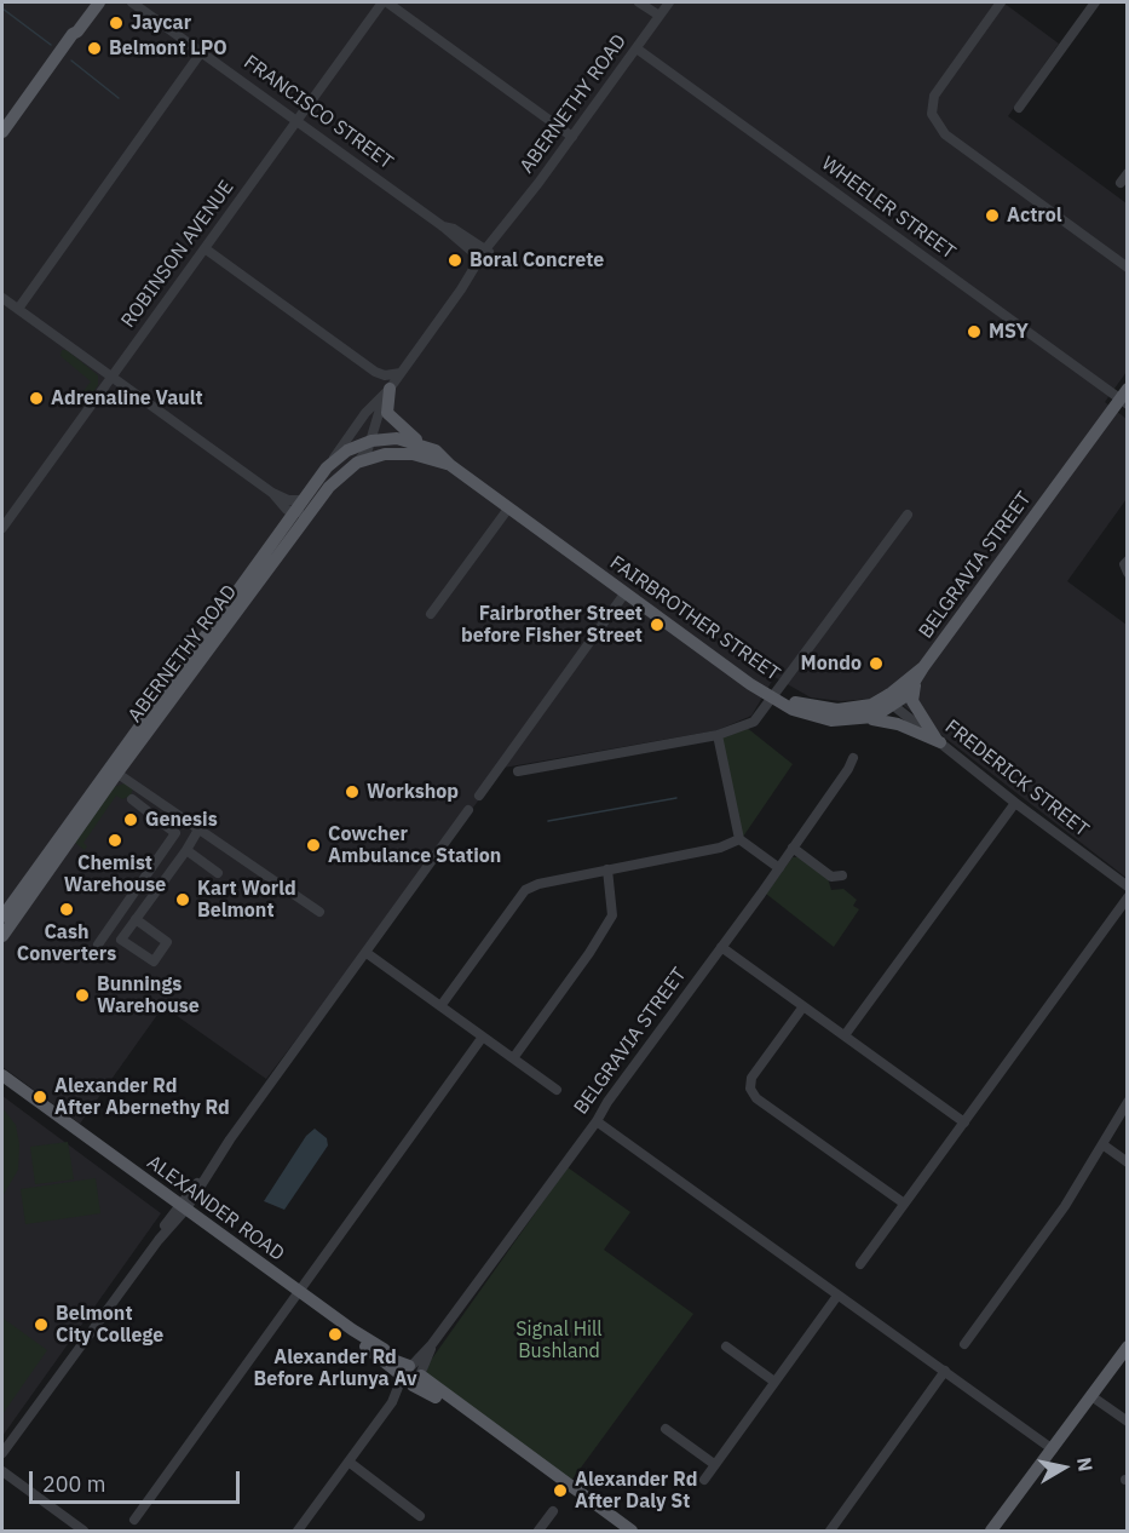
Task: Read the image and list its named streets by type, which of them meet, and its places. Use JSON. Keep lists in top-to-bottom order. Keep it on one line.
{"streets":{"main road":["ABERNETHY ROAD","BELGRAVIA STREET","FAIRBROTHER STREET","ALEXANDER ROAD"],"street":["FRANCISCO STREET","WHEELER STREET","ROBINSON AVENUE","FREDERICK STREET"]},"crossings":[["ABERNETHY ROAD","FRANCISCO STREET"],["ABERNETHY ROAD","WHEELER STREET"],["ABERNETHY ROAD","FAIRBROTHER STREET"],["FRANCISCO STREET","ROBINSON AVENUE"],["WHEELER STREET","BELGRAVIA STREET"],["BELGRAVIA STREET","FAIRBROTHER STREET"],["BELGRAVIA STREET","FREDERICK STREET"],["BELGRAVIA STREET","ALEXANDER ROAD"],["FAIRBROTHER STREET","FREDERICK STREET"]],"parks":["Signal Hill Bushland"],"places":["Jaycar","Belmont LPO","Actrol","Boral Concrete","MSY","Adrenaline Vault","Fairbrother Street before Fisher Street","Mondo","Workshop","Genesis","Chemist Warehouse","Cowcher Ambulance Station","Kart World Belmont","Cash Converters","Bunnings Warehouse","Alexander Rd After Abernethy Rd","Belmont City College","Alexander Rd Before Arlunya Av","Alexander Rd After Daly St"],"scale_bar":"200 m","north":"right"}
